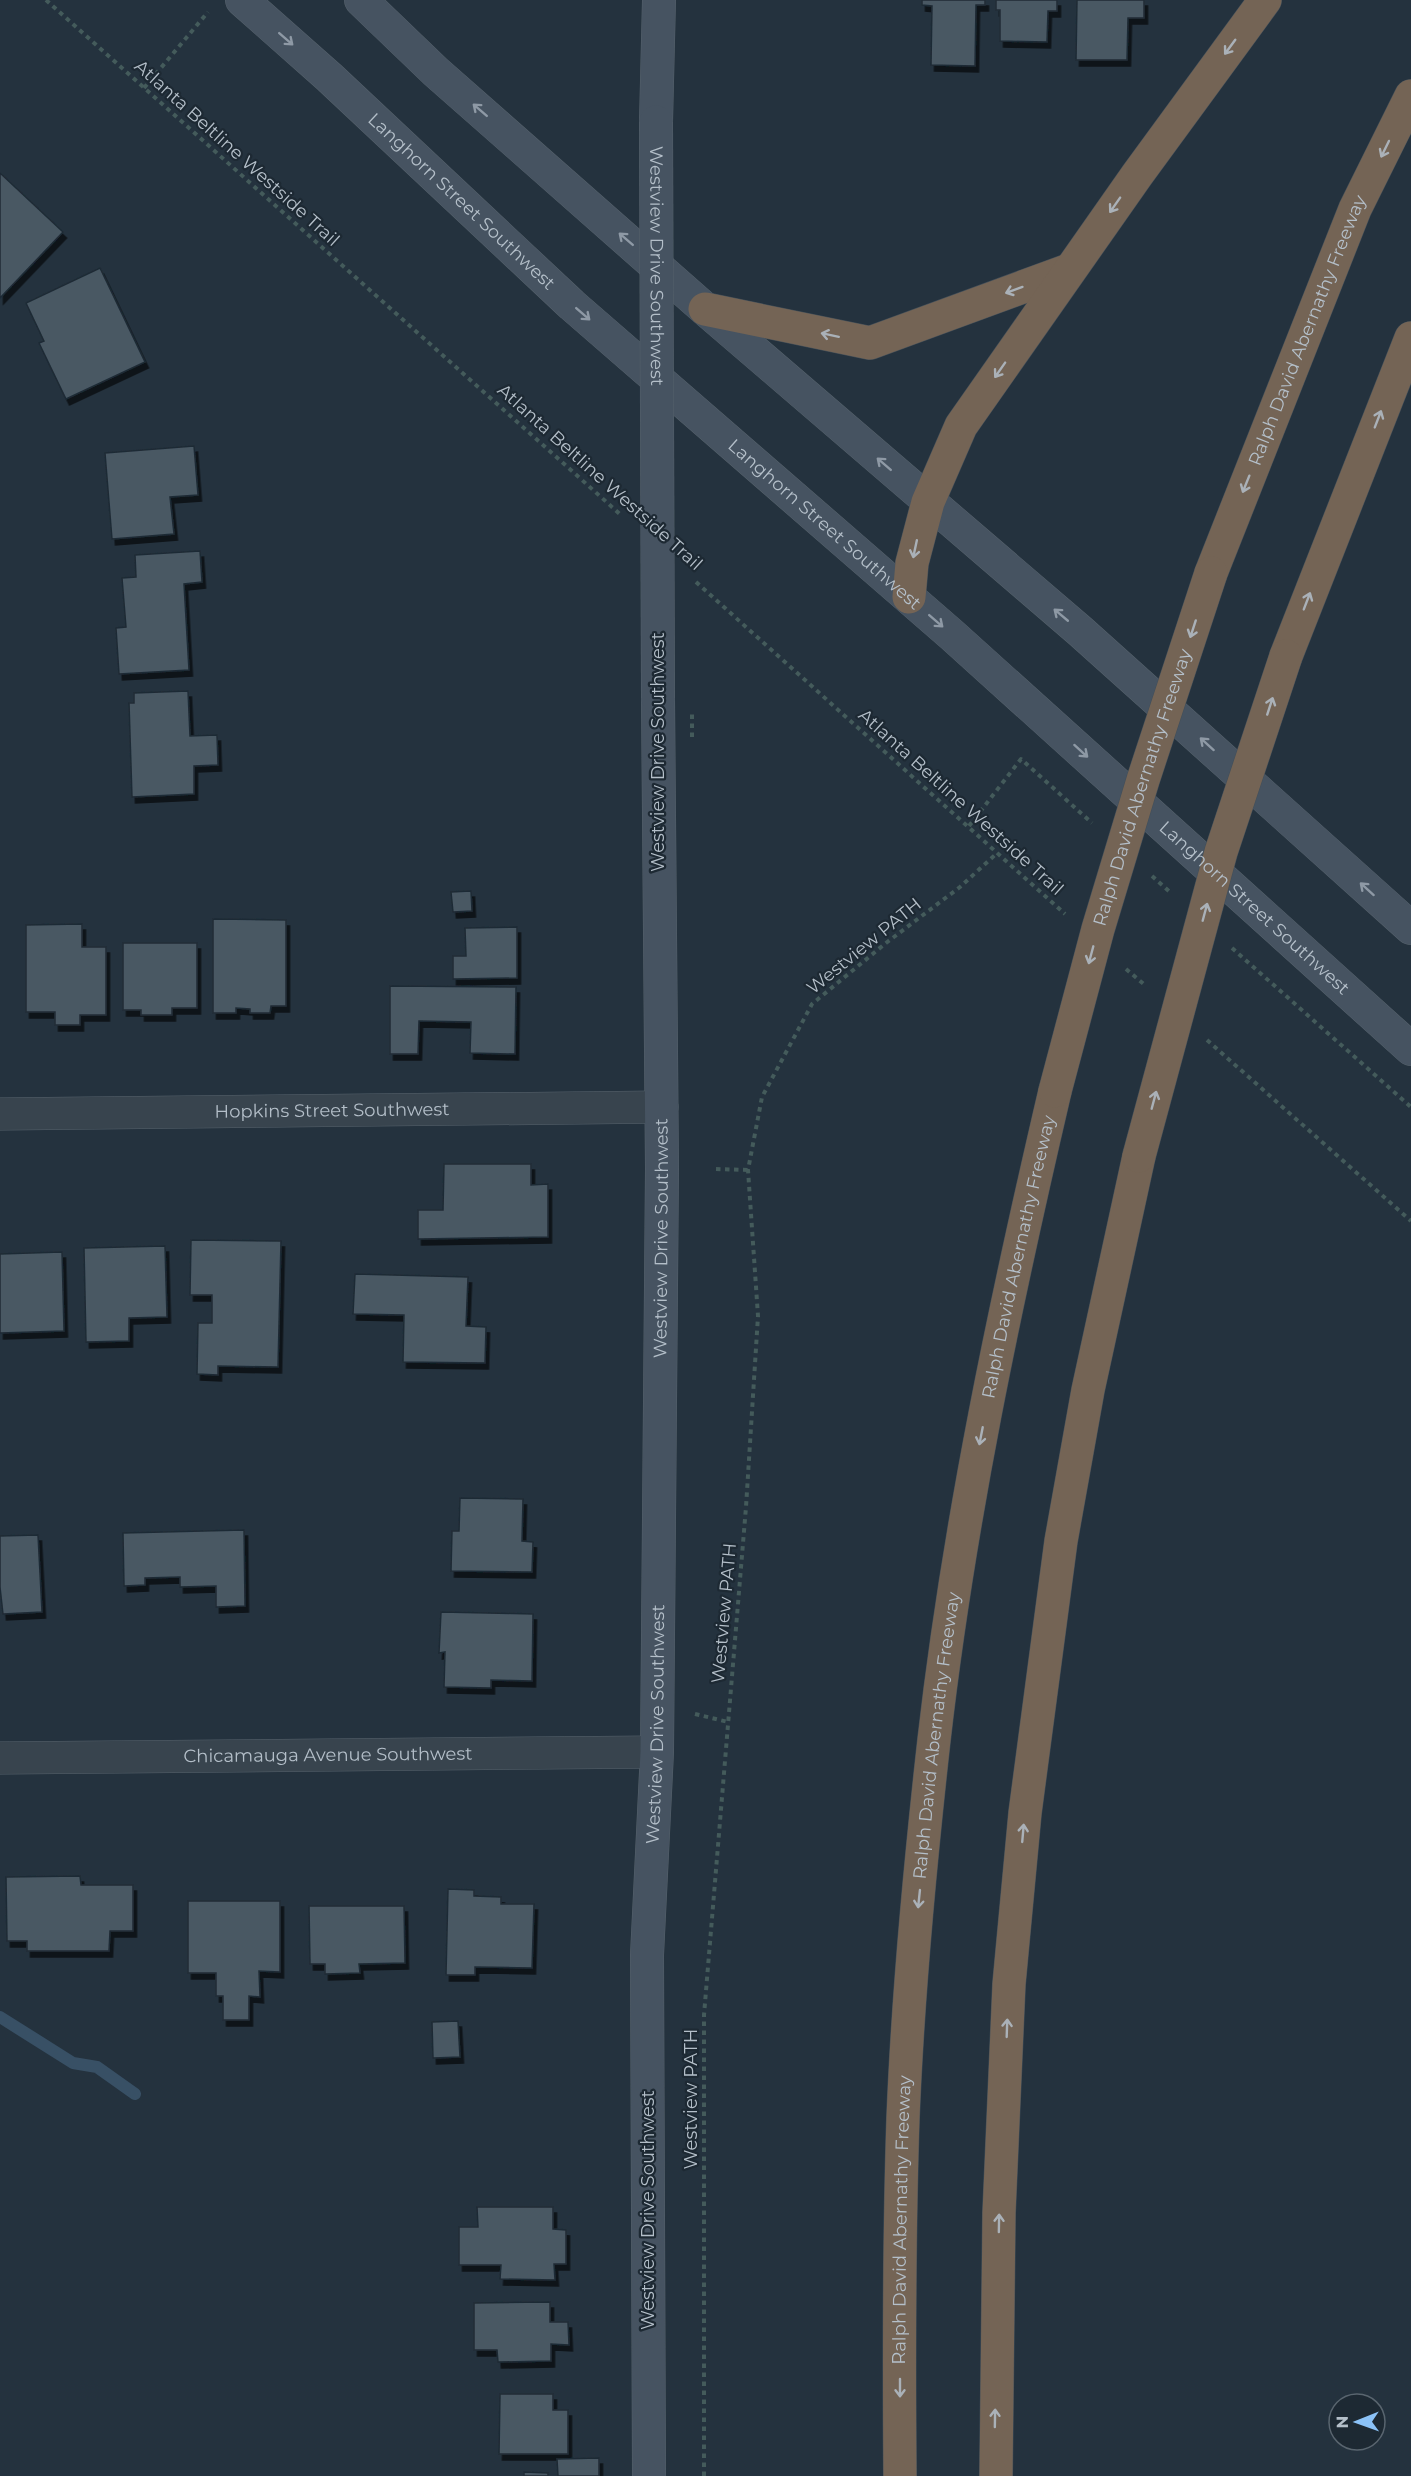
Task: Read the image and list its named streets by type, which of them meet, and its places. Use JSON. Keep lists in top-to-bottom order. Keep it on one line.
{"streets":{"highway":["Ralph David Abernathy Freeway"],"street":["Langhorn Street Southwest","Westview Drive Southwest","Hopkins Street Southwest","Chicamauga Avenue Southwest"],"path":["Atlanta Beltline Westside Trail","Westview PATH"]},"crossings":[["Atlanta Beltline Westside Trail","Westview PATH"],["Westview Drive Southwest","Hopkins Street Southwest"],["Westview Drive Southwest","Chicamauga Avenue Southwest"]],"north":"left"}
